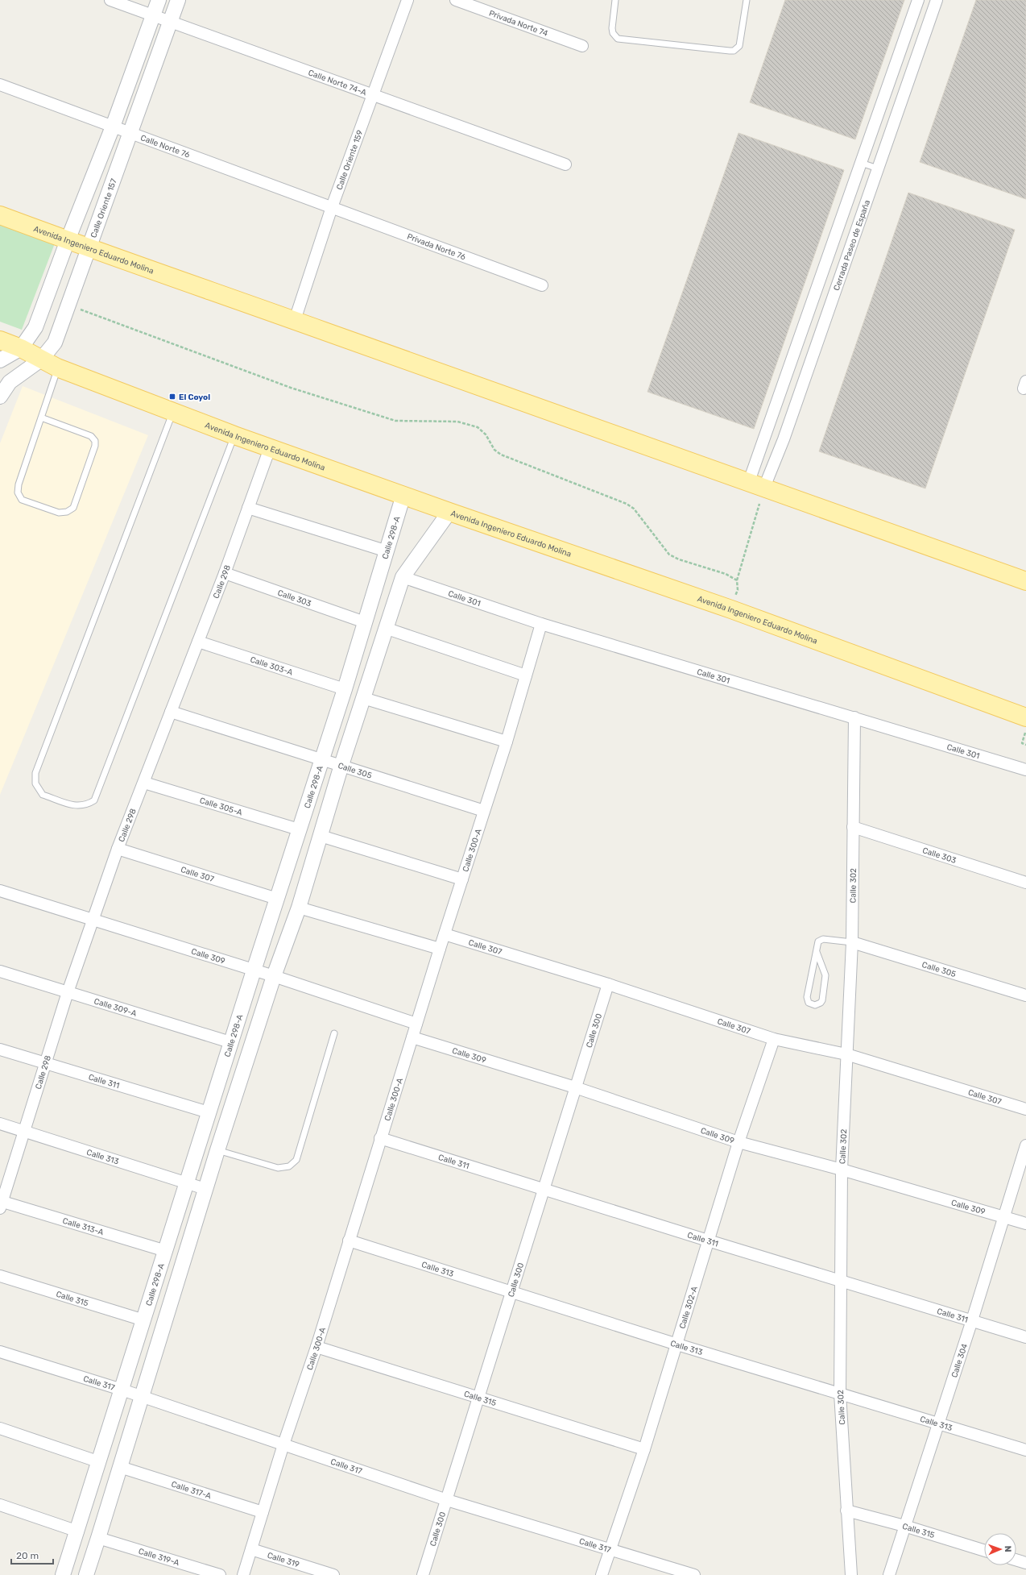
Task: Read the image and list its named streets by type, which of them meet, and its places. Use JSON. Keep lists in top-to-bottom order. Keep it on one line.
{"streets":{"main road":["Avenida Ingeniero Eduardo Molina"],"street":["Privada Norte 74","Calle Norte 74-A","Calle Norte 76","Calle Oriente 159","Calle Oriente 157","Cerrada Paseo de España","Privada Norte 76","Calle 298-A","Calle 298","Calle 303","Calle 301","Calle 303-A","Calle 305","Calle 305-A","Calle 300-A","Calle 307","Calle 302","Calle 309","Calle 309-A","Calle 300","Calle 311","Calle 313","Calle 313-A","Calle 315","Calle 302-A","Calle 304","Calle 317","Calle 317-A","Calle 319-A","Calle 319"]},"crossings":[["Calle Norte 74-A","Calle Oriente 159"],["Calle Norte 74-A","Calle Oriente 157"],["Calle Norte 76","Calle Oriente 159"],["Calle Norte 76","Calle Oriente 157"],["Calle Norte 76","Privada Norte 76"],["Calle Oriente 159","Privada Norte 76"],["Calle Oriente 159","Avenida Ingeniero Eduardo Molina"],["Calle Oriente 157","Avenida Ingeniero Eduardo Molina"],["Cerrada Paseo de España","Avenida Ingeniero Eduardo Molina"],["Avenida Ingeniero Eduardo Molina","Calle 298-A"],["Avenida Ingeniero Eduardo Molina","Calle 298"],["Calle 298-A","Calle 303"],["Calle 298-A","Calle 303-A"],["Calle 298-A","Calle 305"],["Calle 298-A","Calle 305-A"],["Calle 298-A","Calle 307"],["Calle 298-A","Calle 309"],["Calle 298-A","Calle 309-A"],["Calle 298-A","Calle 311"],["Calle 298-A","Calle 313"],["Calle 298-A","Calle 313-A"],["Calle 298-A","Calle 315"],["Calle 298-A","Calle 317"],["Calle 298","Calle 303"],["Calle 298","Calle 303-A"],["Calle 298","Calle 305"],["Calle 298","Calle 305-A"],["Calle 298","Calle 307"],["Calle 298","Calle 309"],["Calle 298","Calle 309-A"],["Calle 298","Calle 311"],["Calle 298","Calle 313"],["Calle 298","Calle 313-A"],["Calle 303","Calle 302"],["Calle 301","Calle 300-A"],["Calle 301","Calle 302"],["Calle 305","Calle 300-A"],["Calle 305","Calle 302"],["Calle 300-A","Calle 307"],["Calle 300-A","Calle 309"],["Calle 300-A","Calle 311"],["Calle 300-A","Calle 313"],["Calle 300-A","Calle 315"],["Calle 300-A","Calle 317"],["Calle 300-A","Calle 317-A"],["Calle 300-A","Calle 319"],["Calle 307","Calle 302"],["Calle 307","Calle 300"],["Calle 307","Calle 302-A"],["Calle 302","Calle 309"],["Calle 302","Calle 311"],["Calle 302","Calle 313"],["Calle 302","Calle 315"],["Calle 309","Calle 300"],["Calle 309","Calle 302-A"],["Calle 309","Calle 304"],["Calle 300","Calle 311"],["Calle 300","Calle 313"],["Calle 300","Calle 315"],["Calle 300","Calle 317"],["Calle 311","Calle 302-A"],["Calle 311","Calle 304"],["Calle 313","Calle 302-A"],["Calle 313","Calle 304"],["Calle 315","Calle 302-A"],["Calle 315","Calle 304"],["Calle 302-A","Calle 317"]],"places":{"transit":["El Coyol"]},"scale_bar":"20 m","north":"right"}
